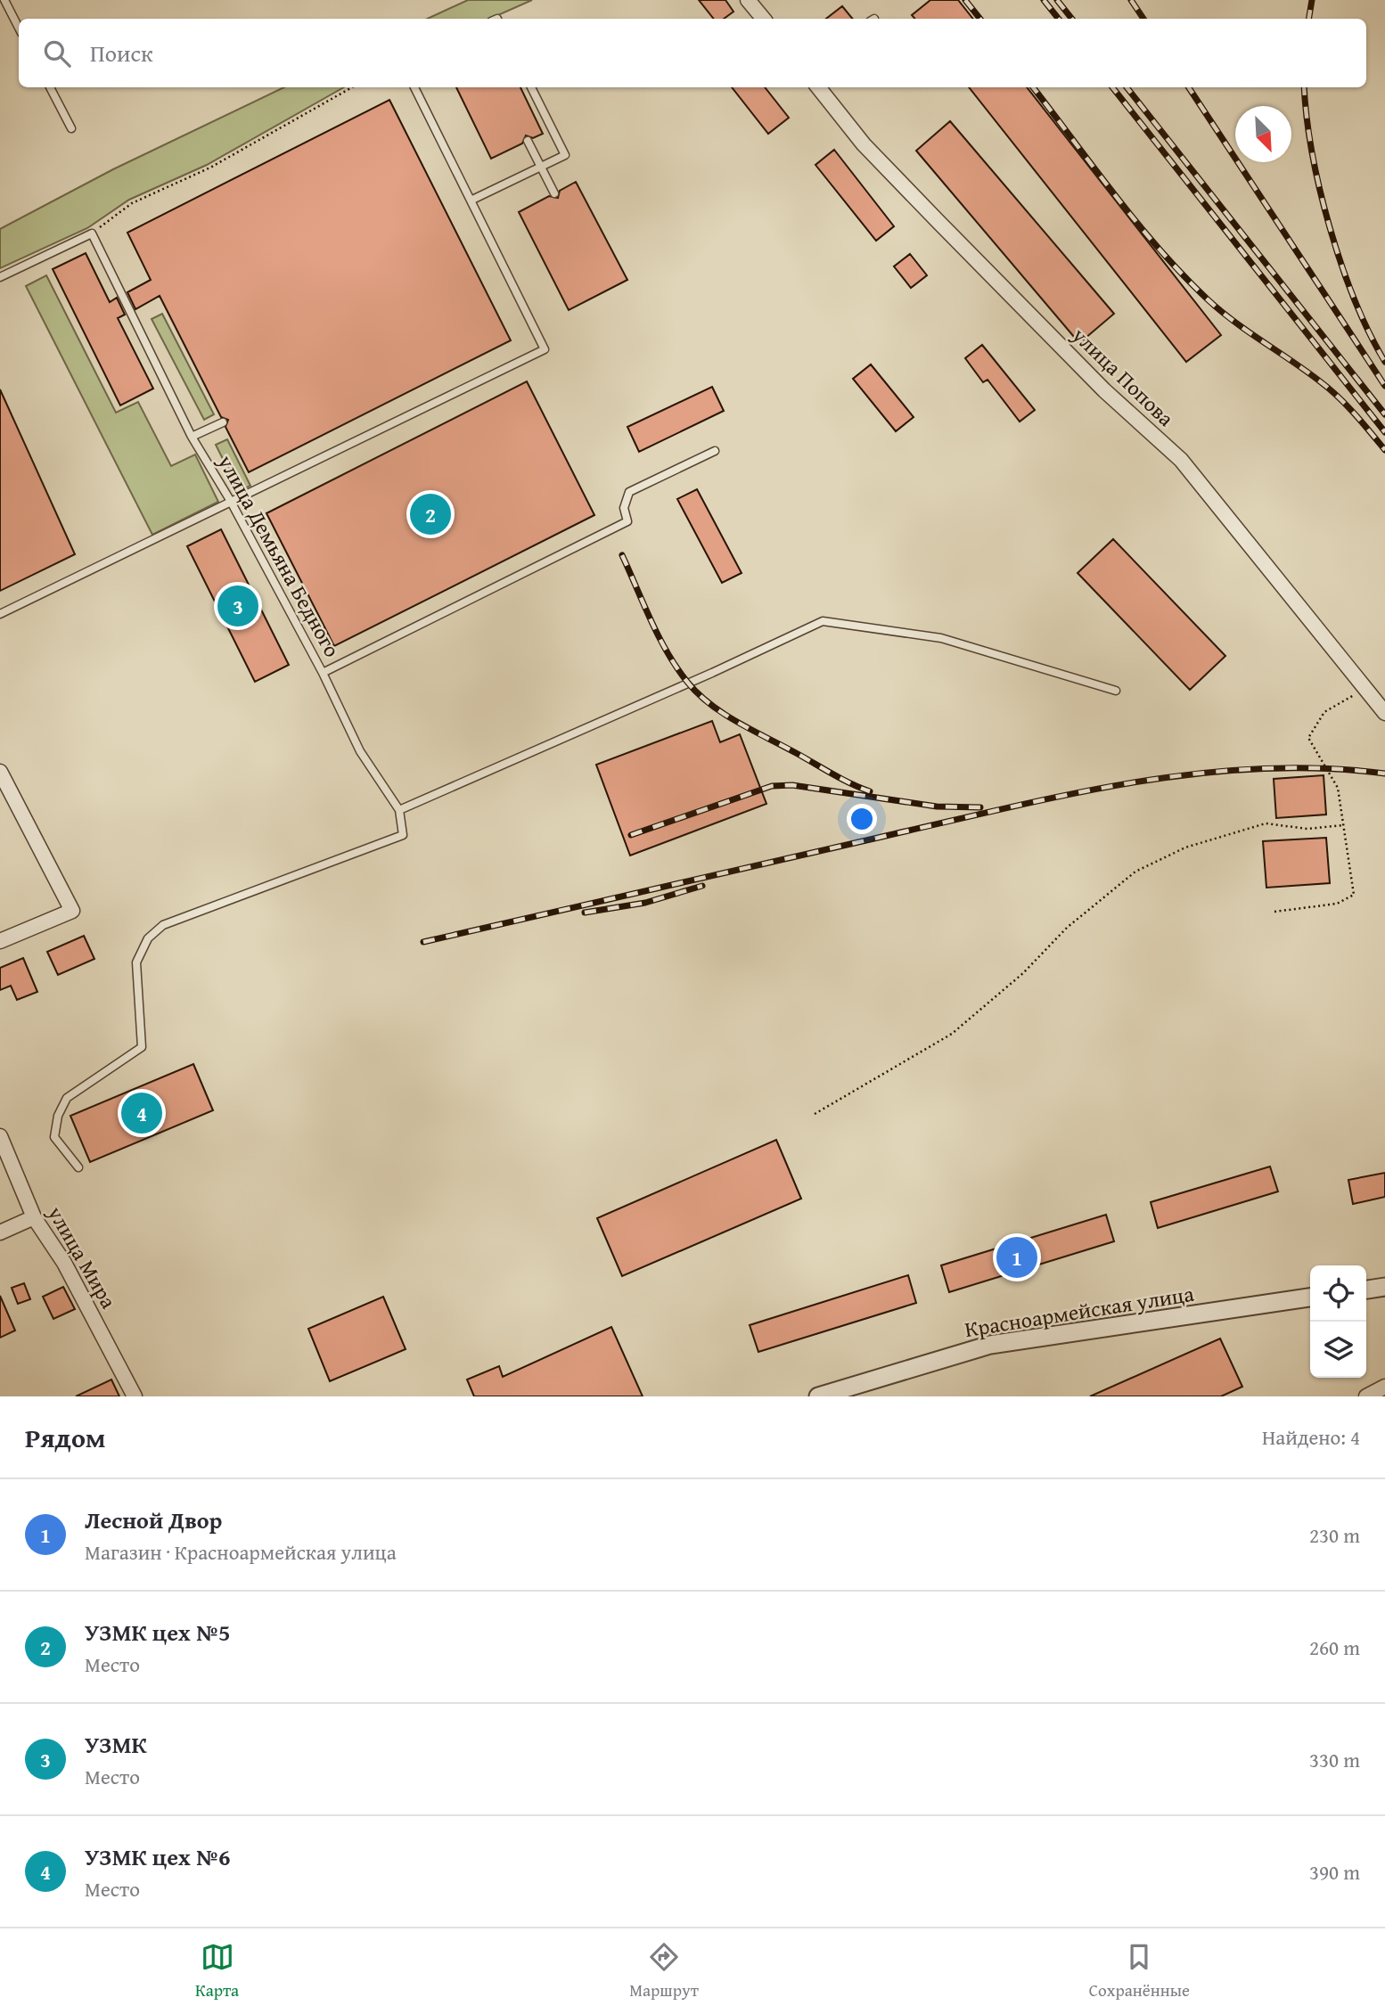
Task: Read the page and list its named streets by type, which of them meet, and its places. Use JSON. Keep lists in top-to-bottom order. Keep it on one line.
{"streets":{"street":["улица Попова","улица Мира","Красноармейская улица"],"lane":["улица Демьяна Бедного"]},"north":"bottom right","page":{"search":"Поиск","pins":["2","3","4","1"],"heading":["Рядом","Найдено: 4"],"list":[{"mark":"1","name":"Лесной Двор","note":"Магазин · Красноармейская улица","value":"230 m"},{"mark":"2","name":"УЗМК цех №5","note":"Место","value":"260 m"},{"mark":"3","name":"УЗМК","note":"Место","value":"330 m"},{"mark":"4","name":"УЗМК цех №6","note":"Место","value":"390 m"}],"nav":["Карта","Маршрут","Сохранённые"]}}
